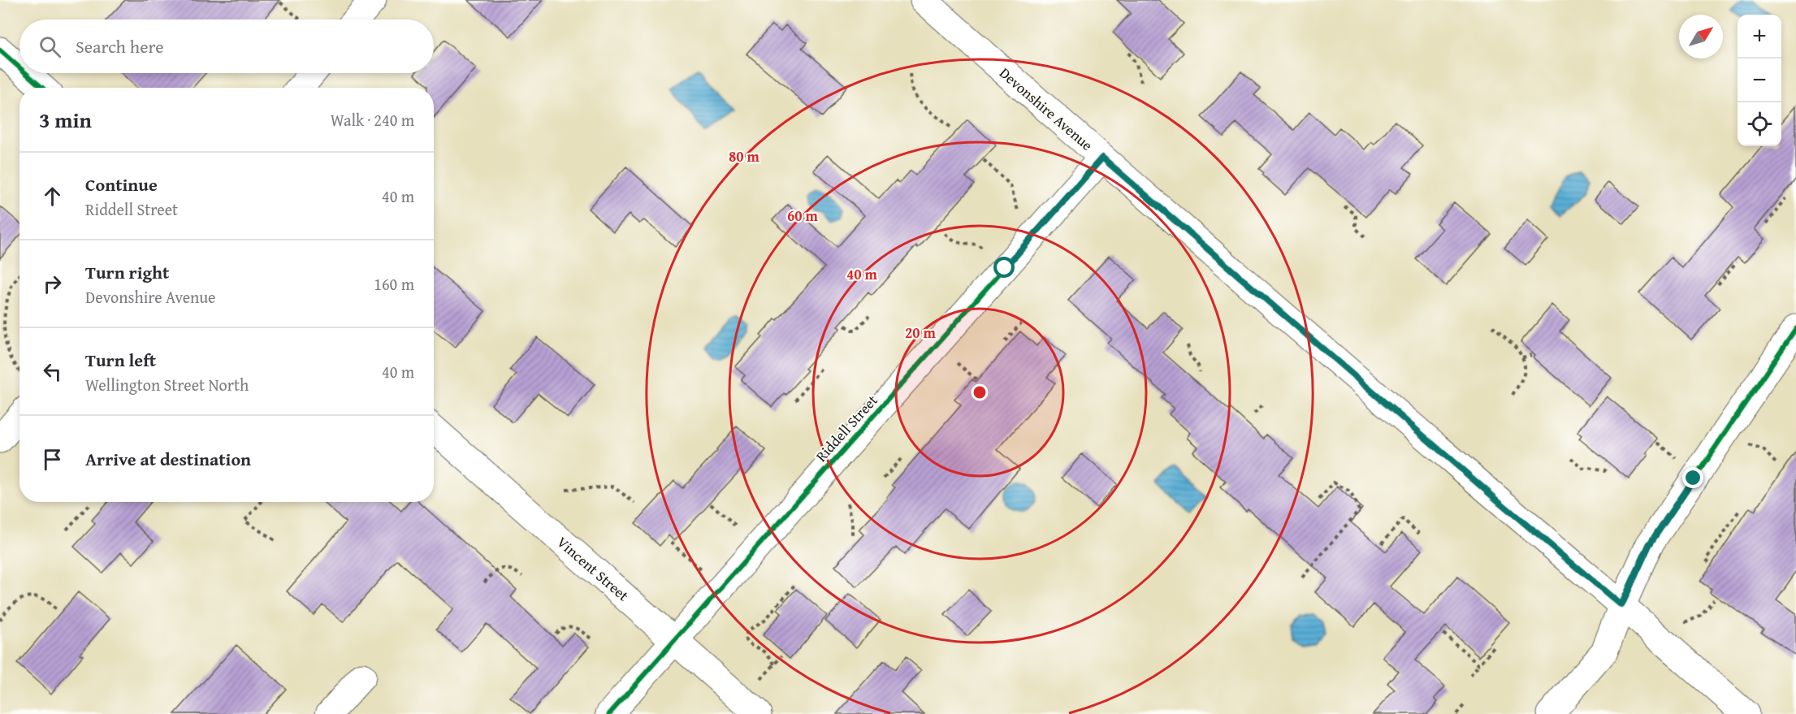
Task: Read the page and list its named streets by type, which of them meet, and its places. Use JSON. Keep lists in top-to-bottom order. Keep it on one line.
{"streets":{"street":["Devonshire Avenue","Riddell Street","Vincent Street"]},"crossings":[["Devonshire Avenue","Riddell Street"],["Riddell Street","Vincent Street"]],"north":"top right","page":{"map_buttons":["+","−"],"search":"Search here","heading":["3 min","Walk · 240 m"],"list":[["Continue","Riddell Street","40 m"],["Turn right","Devonshire Avenue","160 m"],["Turn left","Wellington Street North","40 m"],"Arrive at destination"]},"rings":["80 m","60 m","40 m","20 m"]}
